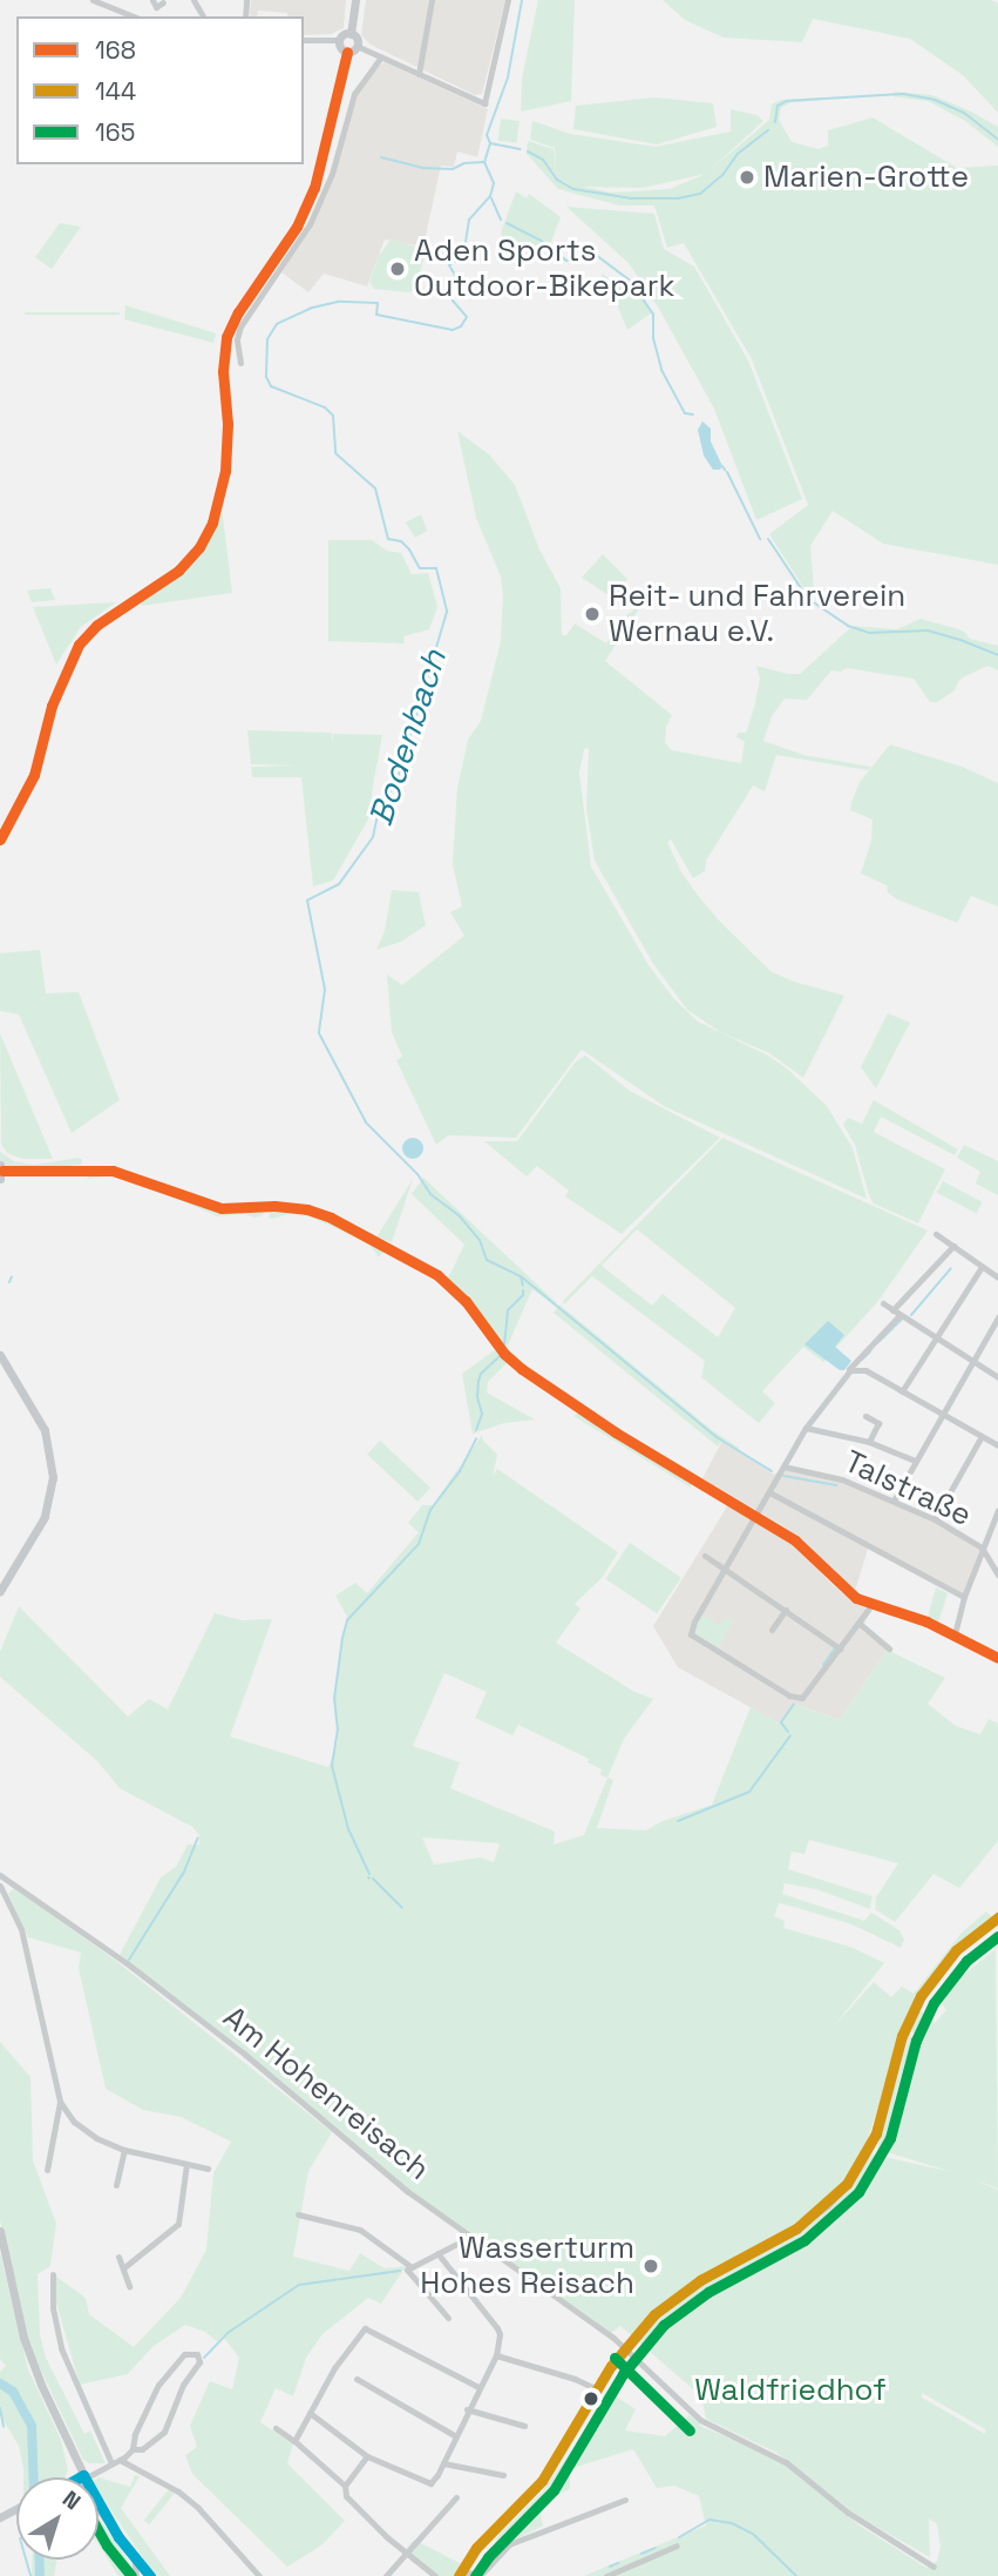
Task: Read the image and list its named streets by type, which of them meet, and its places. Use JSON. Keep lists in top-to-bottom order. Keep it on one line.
{"streets":{"street":["Talstraße","Am Hohenreisach"]},"water":["Bodenbach"],"parks":["Waldfriedhof"],"places":["Marien-Grotte","Aden Sports Outdoor-Bikepark","Reit- und Fahrverein Wernau e.V.","Wasserturm Hohes Reisach"],"lines":["transit line 168","transit line 144","transit line 165"],"legend":["168","144","165"],"north":"top right"}
